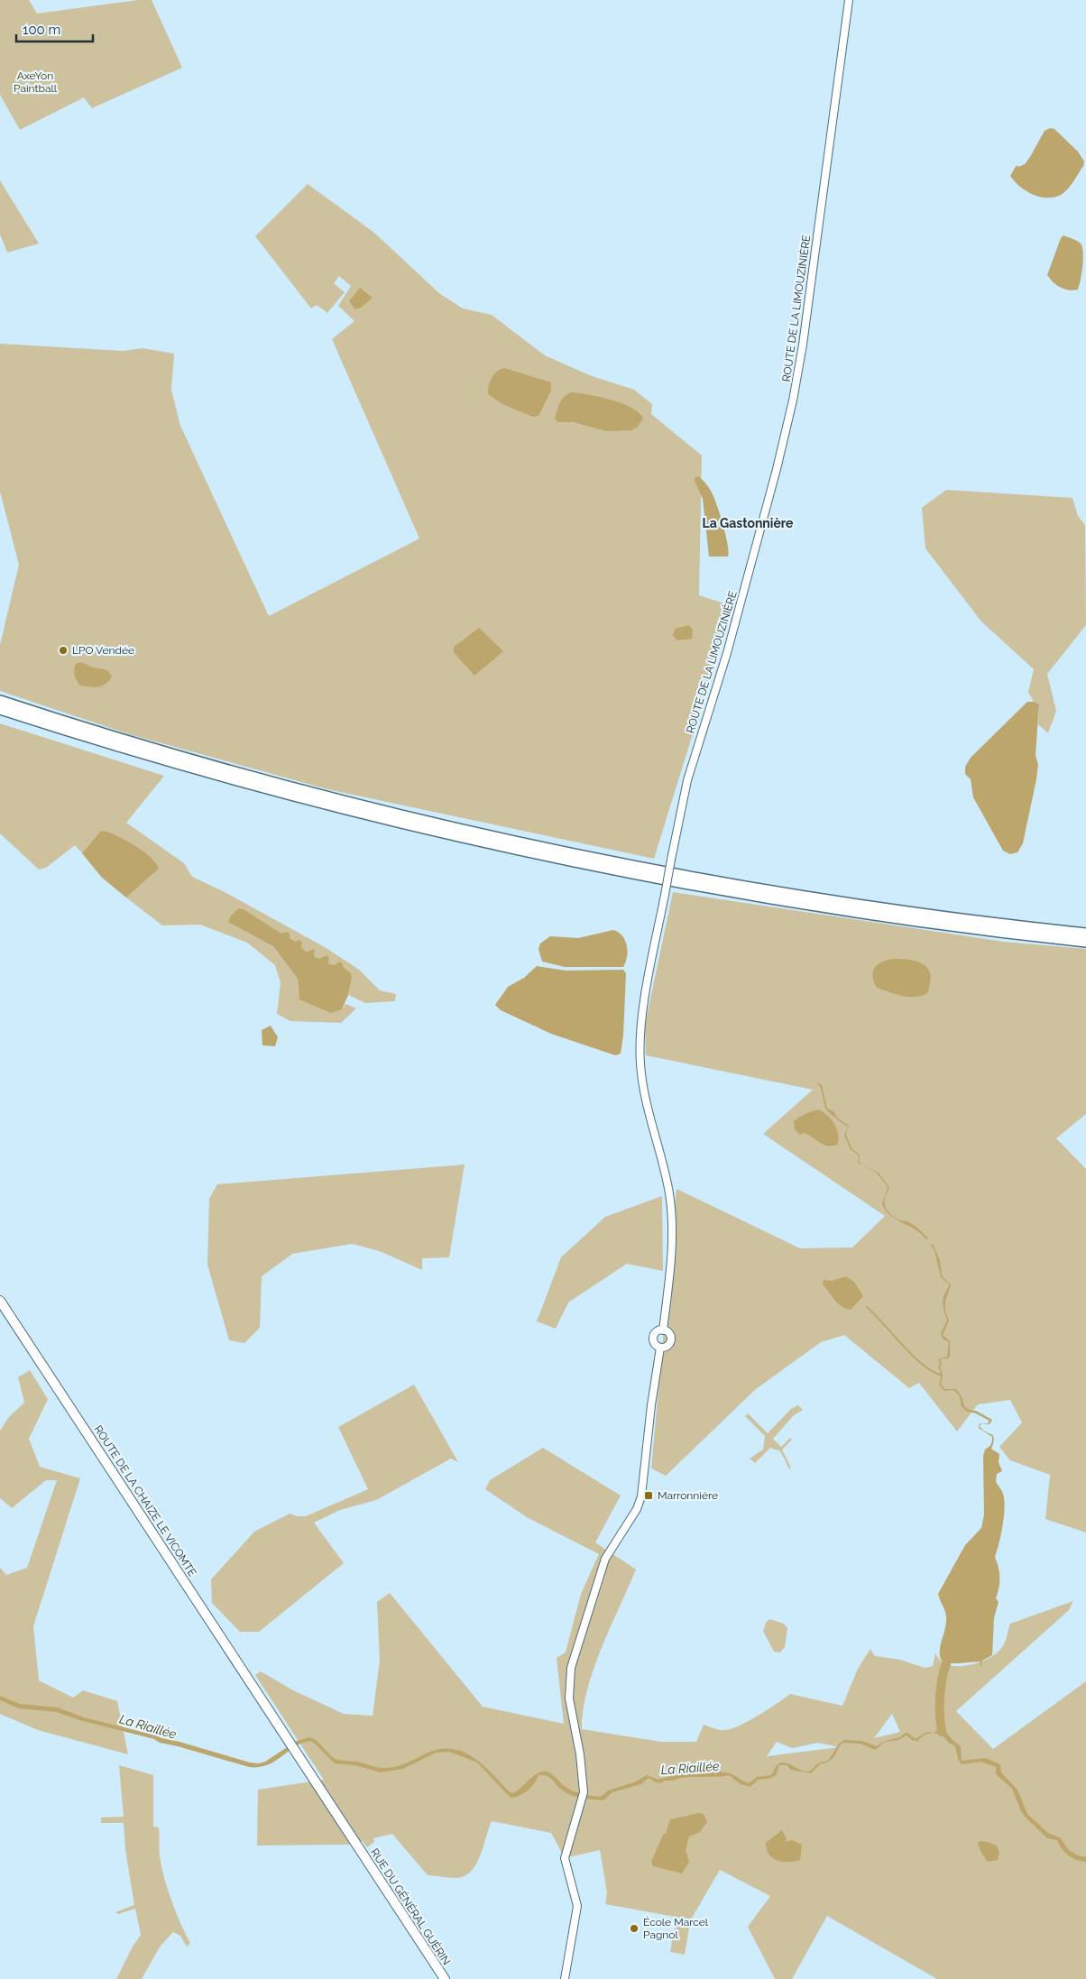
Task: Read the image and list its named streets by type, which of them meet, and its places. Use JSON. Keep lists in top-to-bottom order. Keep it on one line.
{"streets":{"main road":["ROUTE DE LA CHAIZE LE VICOMTE","RUE DU GÉNÉRAL GUÉRIN"],"street":["ROUTE DE LA LIMOUZINIÈRE"]},"crossings":[["ROUTE DE LA CHAIZE LE VICOMTE","RUE DU GÉNÉRAL GUÉRIN"]],"districts":["La Gastonnière"],"water":["La Riaillée"],"parks":["AxeYon Paintball"],"places":{"other":["LPO Vendée","École Marcel Pagnol"],"transit":["Marronnière"]},"scale_bar":"100 m"}
